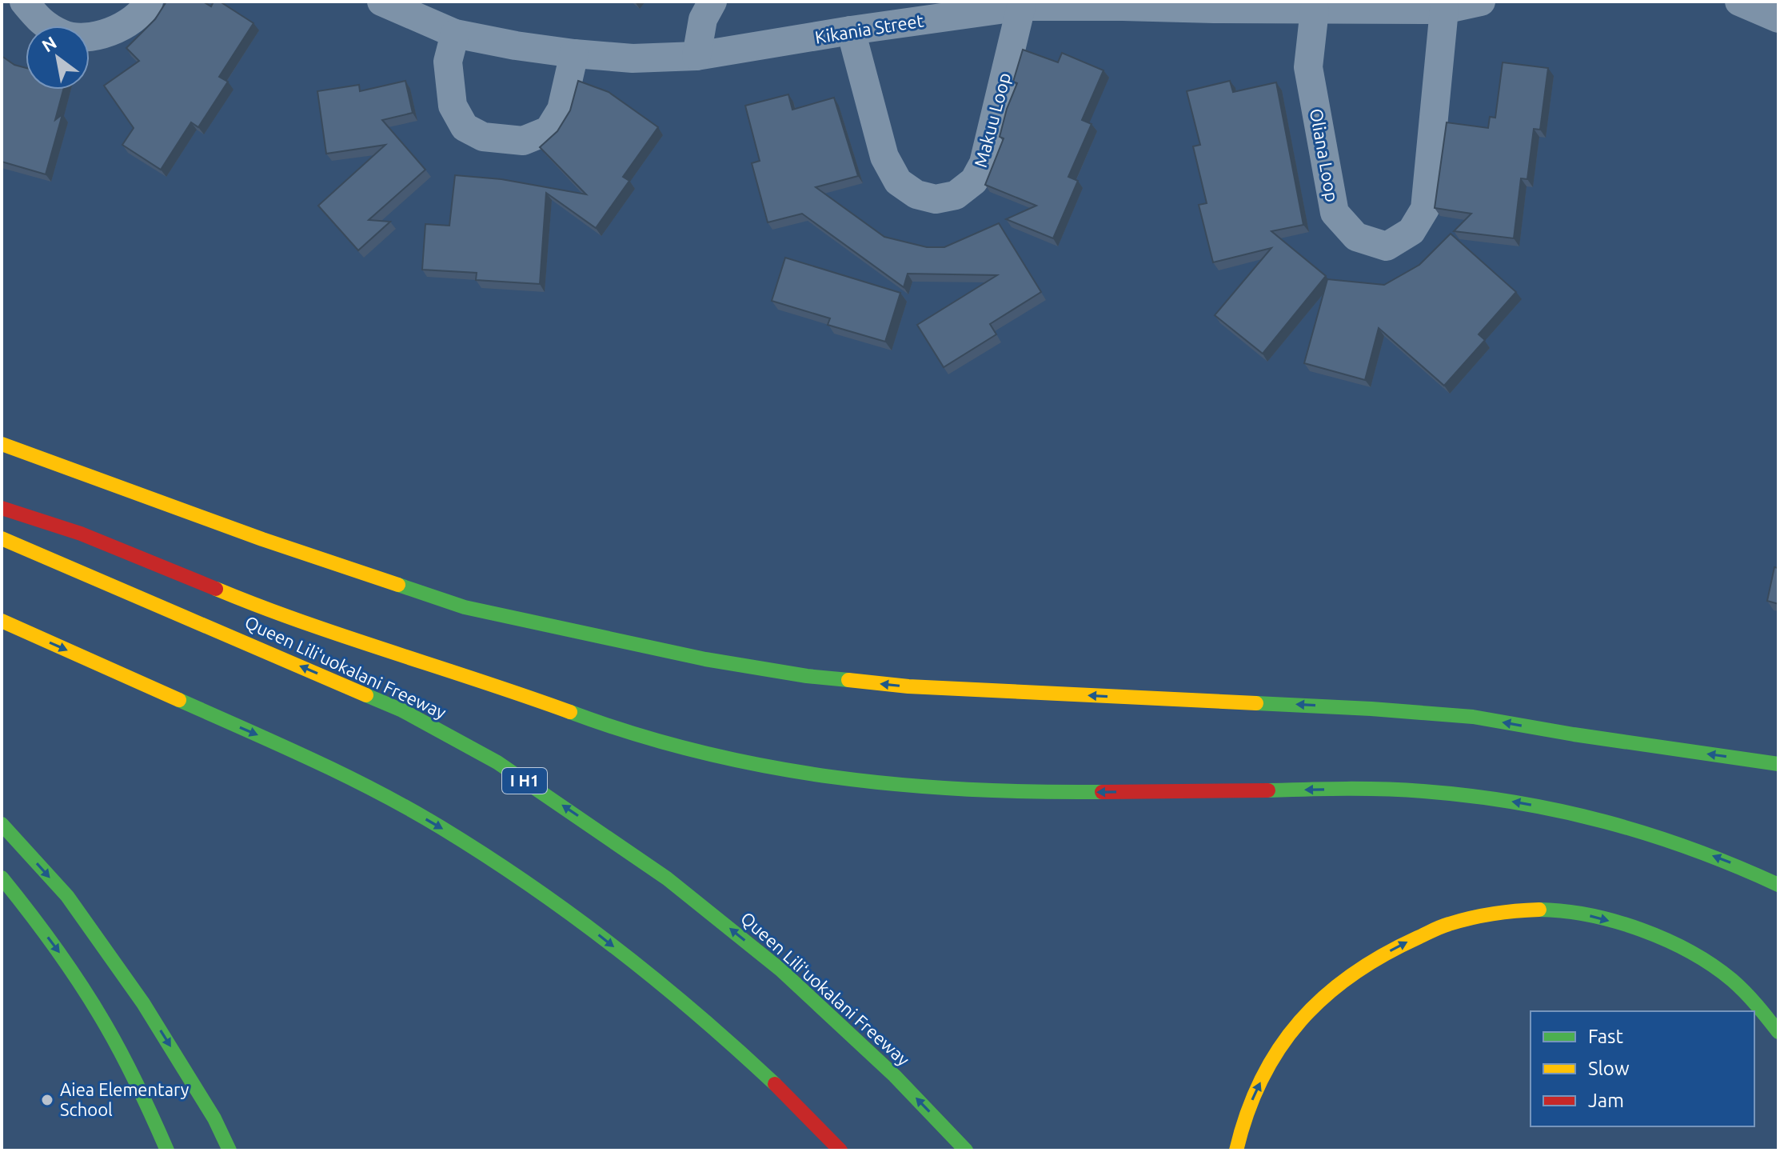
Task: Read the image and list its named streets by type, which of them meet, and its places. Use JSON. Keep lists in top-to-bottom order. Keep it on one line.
{"streets":{"highway":["Queen Liliʻuokalani Freeway","I H1"],"street":["Kikania Street","Makuu Loop","Oliana Loop"]},"crossings":[["Kikania Street","Makuu Loop"],["Kikania Street","Oliana Loop"]],"places":["Aiea Elementary School"],"legend":["Fast","Slow","Jam"],"north":"top left"}
